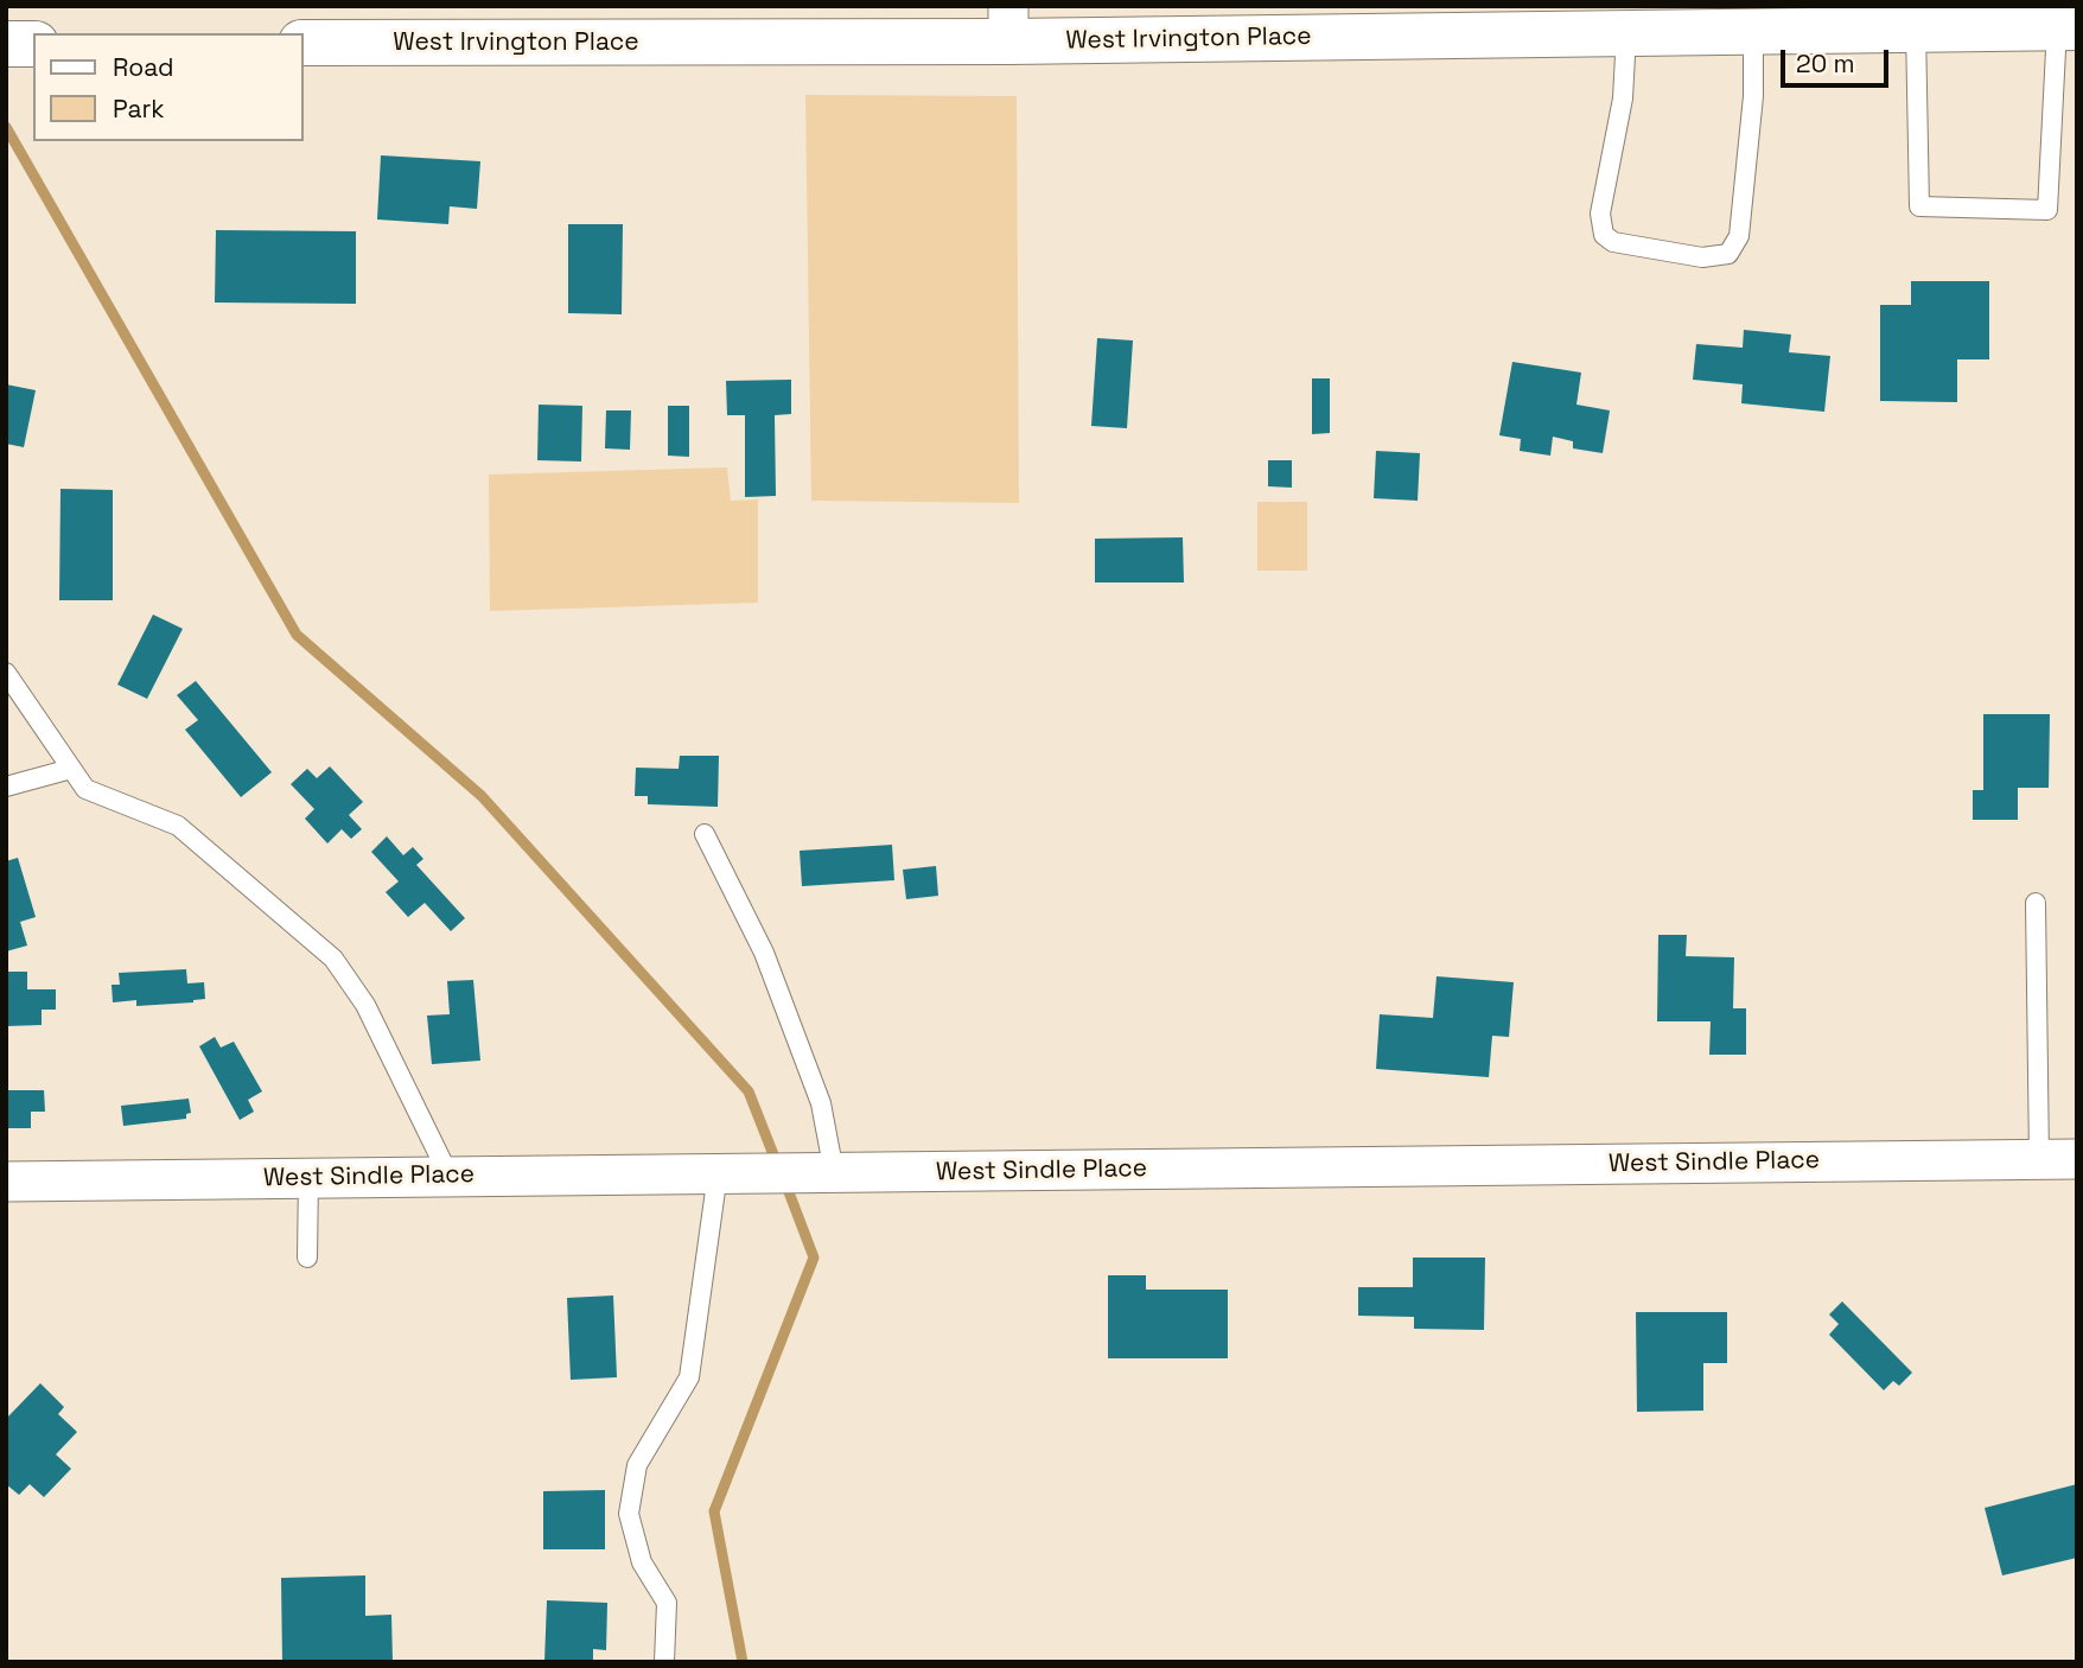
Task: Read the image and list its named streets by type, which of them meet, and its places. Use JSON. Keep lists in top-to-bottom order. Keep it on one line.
{"streets":{"street":["West Irvington Place","West Sindle Place"]},"legend":["Road","Park"],"scale_bar":"20 m"}
